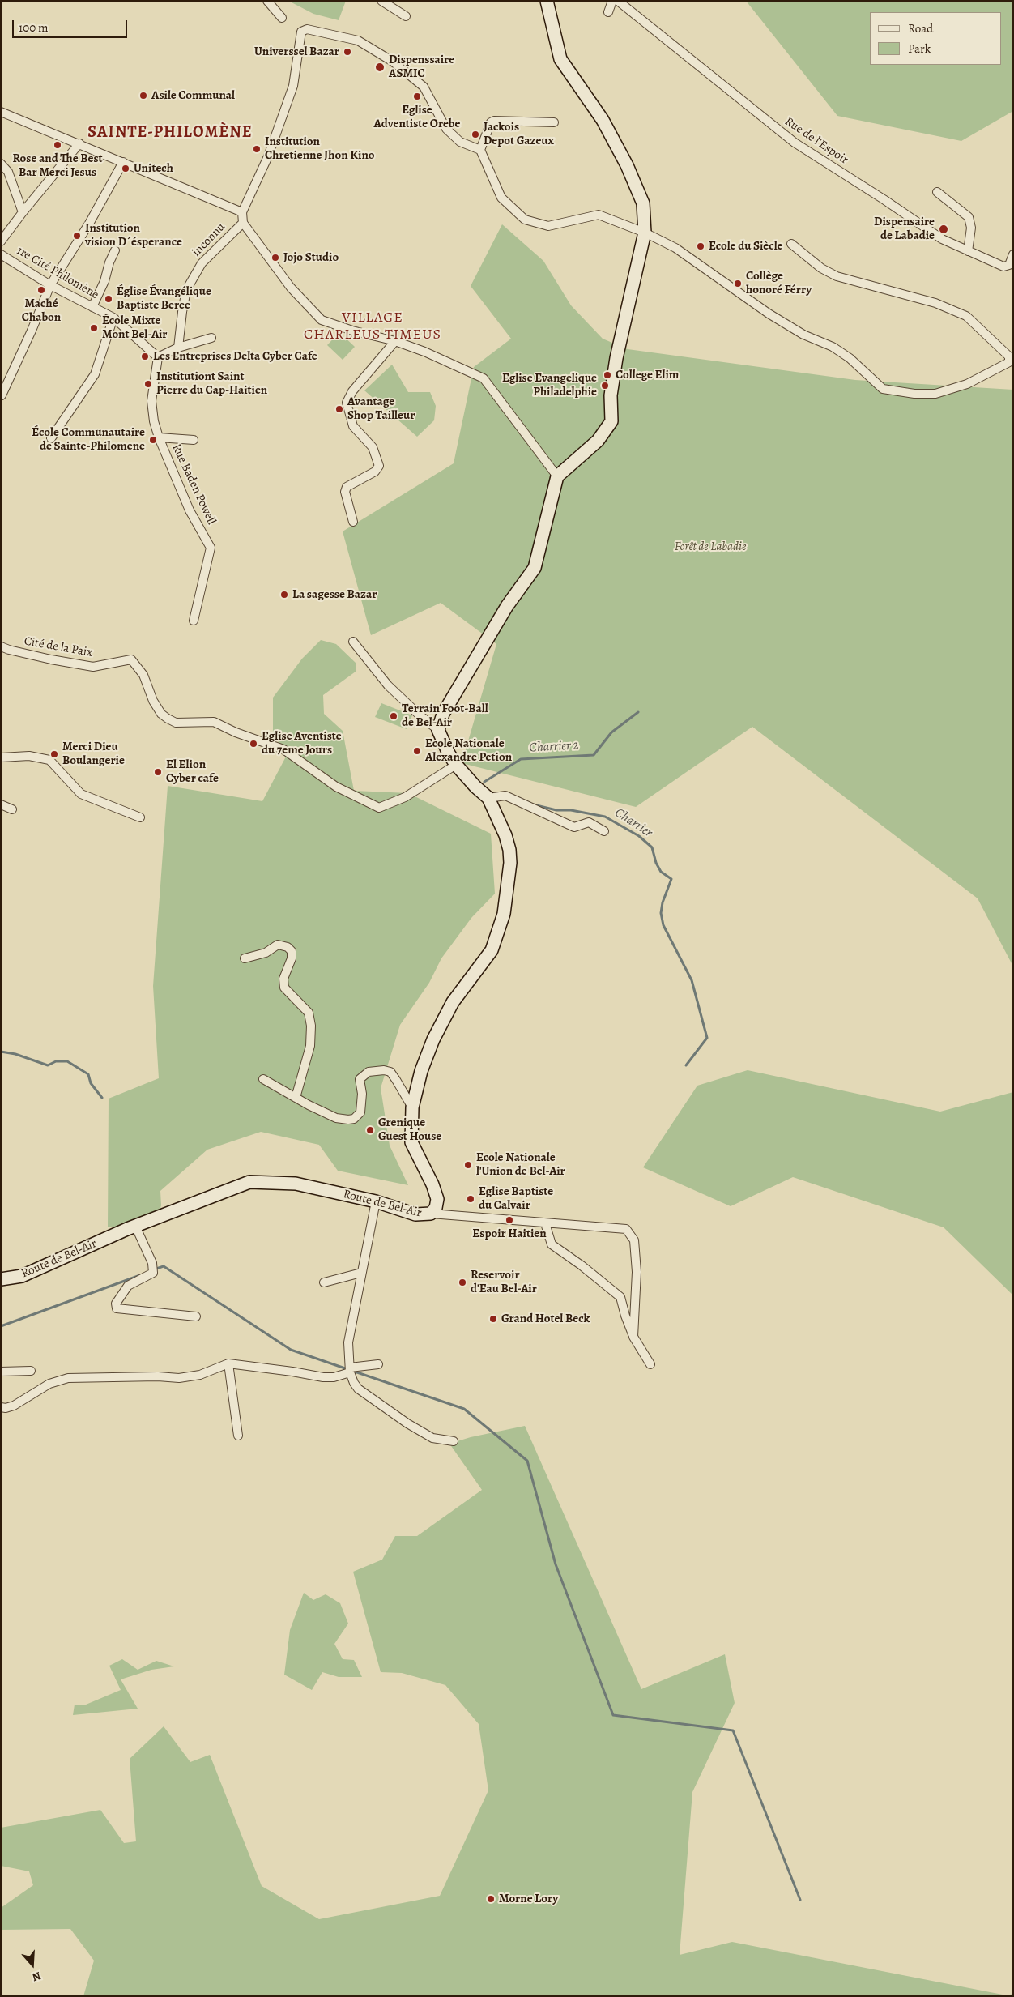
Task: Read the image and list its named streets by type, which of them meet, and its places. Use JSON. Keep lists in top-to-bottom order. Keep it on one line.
{"streets":{"street":["Rue de l'Espoir","inconnu","1re Cité Philomène","Rue Baden Powell","Cité de la Paix","Route de Bel-Air"]},"crossings":[["1re Cité Philomène","Rue Baden Powell"],["Cité de la Paix","Route de Bel-Air"]],"districts":["SAINTE-PHILOMÈNE","VILLAGE CHARLEUS TIMEUS"],"water":["Charrier 2","Charrier"],"parks":["Forêt de Labadie"],"places":["Universsel Bazar","Dispenssaire ASMIC","Asile Communal","Eglise Adventiste Orebe","Jackois Depot Gazeux","Rose and The Best Bar Merci Jesus","Institution Chretienne Jhon Kino","Unitech","Dispensaire de Labadie","Institution vision D´ésperance","Ecole du Siècle","Jojo Studio","Collège honoré Férry","Maché Chabon","Église Évangélique Baptiste Beree","École Mixte Mont Bel-Air","Les Entreprises Delta Cyber Cafe","College Elim","Institutiont Saint Pierre du Cap-Haitien","Eglise Evangelique Philadelphie","Avantage Shop Tailleur","École Communautaire de Sainte-Philomene","La sagesse Bazar","Terrain Foot-Ball de Bel-Air","Eglise Aventiste du 7eme Jours","Ecole Nationale Alexandre Petion","Merci Dieu Boulangerie","El Elion Cyber cafe","Grenique Guest House","Ecole Nationale l'Union de Bel-Air","Eglise Baptiste du Calvair","Espoir Haitien","Reservoir d'Eau Bel-Air","Grand Hotel Beck","Morne Lory"],"legend":["Road","Park"],"scale_bar":"100 m","north":"bottom"}
